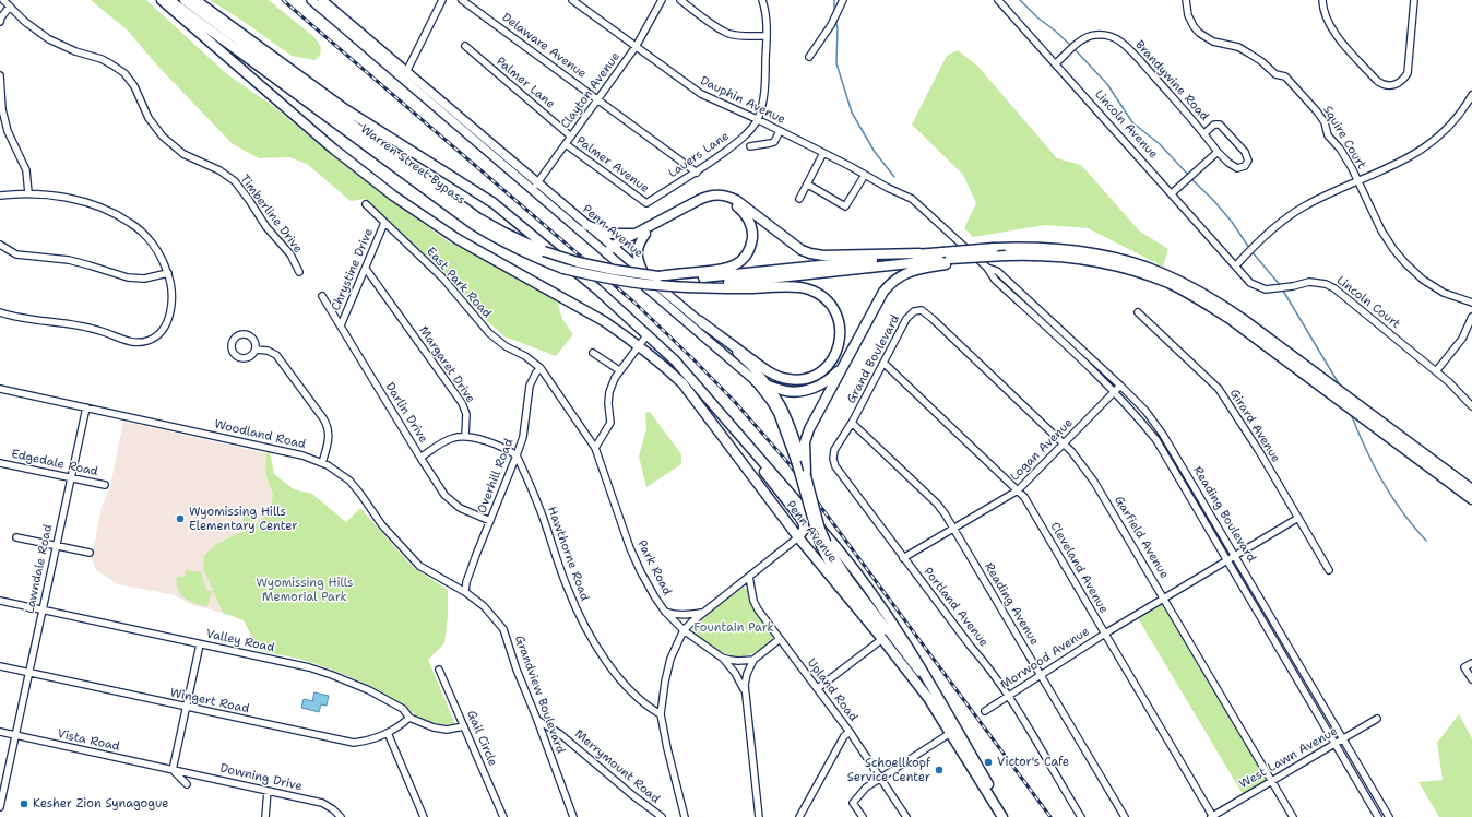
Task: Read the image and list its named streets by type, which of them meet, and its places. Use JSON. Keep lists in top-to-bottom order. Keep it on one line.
{"streets":{"highway":["Warren Street Bypass","Penn Avenue"],"street":["Delaware Avenue","Brandywine Road","Palmer Lane","Clayton Avenue","Dauphin Avenue","Lincoln Avenue","Squire Court","Lauers Lane","Palmer Avenue","Timberline Drive","Chrystine Drive","East Park Road","Lincoln Court","Grand Boulevard","Margaret Drive","Darlin Drive","Girard Avenue","Woodland Road","Logan Avenue","Edgedale Road","Overhill Road","Reading Boulevard","Garfield Avenue","Hawthorne Road","Park Road","Cleveland Avenue","Lawndale Road","Reading Avenue","Portland Avenue","Valley Road","Morwood Avenue","Upland Road","Grandview Boulevard","Wingert Road","Gail Circle","Vista Road","West Lawn Avenue","Merrymount Road","Downing Drive"]},"crossings":[["Delaware Avenue","Clayton Avenue"],["Delaware Avenue","Lauers Lane"],["Brandywine Road","Lincoln Avenue"],["Palmer Lane","Clayton Avenue"],["Clayton Avenue","Dauphin Avenue"],["Clayton Avenue","Palmer Avenue"],["Clayton Avenue","Penn Avenue"],["Dauphin Avenue","Lauers Lane"],["Dauphin Avenue","Reading Boulevard"],["Lincoln Avenue","Lincoln Court"],["Lauers Lane","Palmer Avenue"],["Chrystine Drive","East Park Road"],["Chrystine Drive","Margaret Drive"],["Chrystine Drive","Darlin Drive"],["East Park Road","Overhill Road"],["East Park Road","Park Road"],["Grand Boulevard","Garfield Avenue"],["Grand Boulevard","Cleveland Avenue"],["Grand Boulevard","Reading Avenue"],["Grand Boulevard","Portland Avenue"],["Darlin Drive","Overhill Road"],["Girard Avenue","Morwood Avenue"],["Woodland Road","Overhill Road"],["Woodland Road","Lawndale Road"],["Woodland Road","Grandview Boulevard"],["Logan Avenue","Reading Boulevard"],["Logan Avenue","Garfield Avenue"],["Logan Avenue","Cleveland Avenue"],["Logan Avenue","Reading Avenue"],["Logan Avenue","Portland Avenue"],["Edgedale Road","Lawndale Road"],["Overhill Road","Hawthorne Road"],["Overhill Road","Park Road"],["Overhill Road","Grandview Boulevard"],["Reading Boulevard","Morwood Avenue"],["Reading Boulevard","West Lawn Avenue"],["Garfield Avenue","Morwood Avenue"],["Garfield Avenue","West Lawn Avenue"],["Cleveland Avenue","Morwood Avenue"],["Cleveland Avenue","West Lawn Avenue"],["Lawndale Road","Valley Road"],["Lawndale Road","Wingert Road"],["Lawndale Road","Vista Road"],["Reading Avenue","Portland Avenue"],["Reading Avenue","Morwood Avenue"],["Portland Avenue","Morwood Avenue"],["Valley Road","Wingert Road"],["Valley Road","Gail Circle"],["Grandview Boulevard","Merrymount Road"],["Vista Road","Downing Drive"]],"parks":["Wyomissing Hills Memorial Park","Fountain Park"],"places":["Wyomissing Hills Elementary Center","Victor's Cafe","Schoellkopf Service Center","Kesher Zion Synagogue"]}
